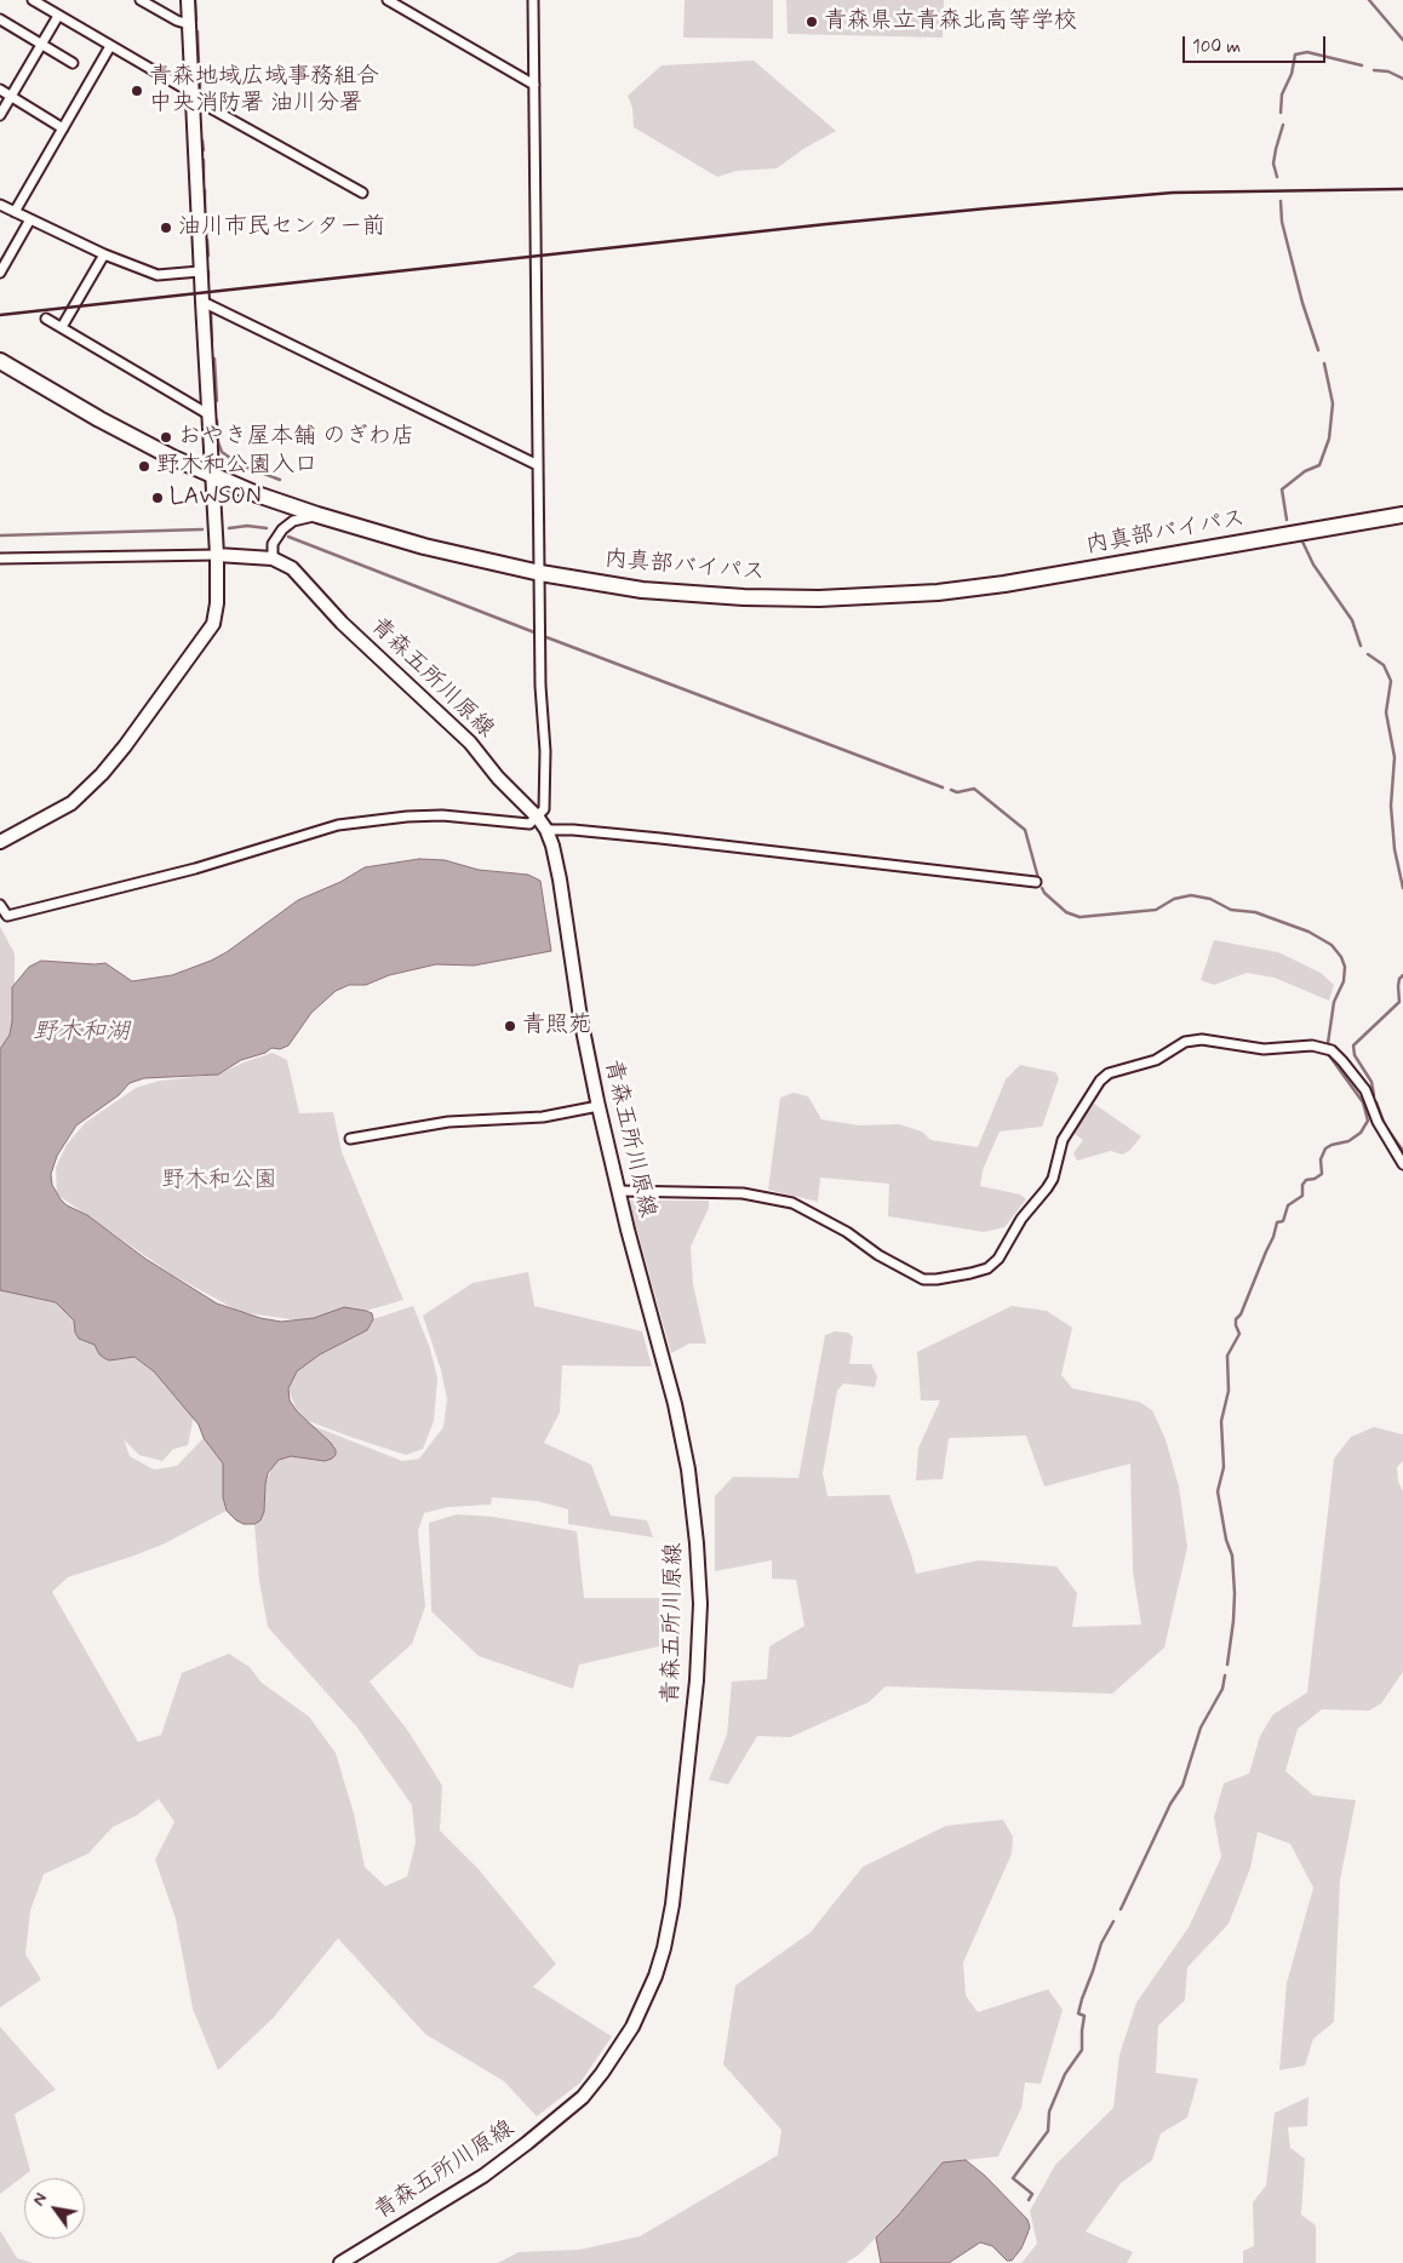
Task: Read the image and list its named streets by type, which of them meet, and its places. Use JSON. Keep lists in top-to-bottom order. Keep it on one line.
{"streets":{"highway":["内真部バイパス"],"main road":["青森五所川原線"]},"water":["野木和湖"],"parks":["野木和公園"],"places":["青森県立青森北高等学校","青森地域広域事務組合 中央消防署 油川分署","油川市民センター前","おやき屋本舗 のぎわ店","野木和公園入口","LAWSON","青照苑"],"scale_bar":"100 m","north":"top left"}
